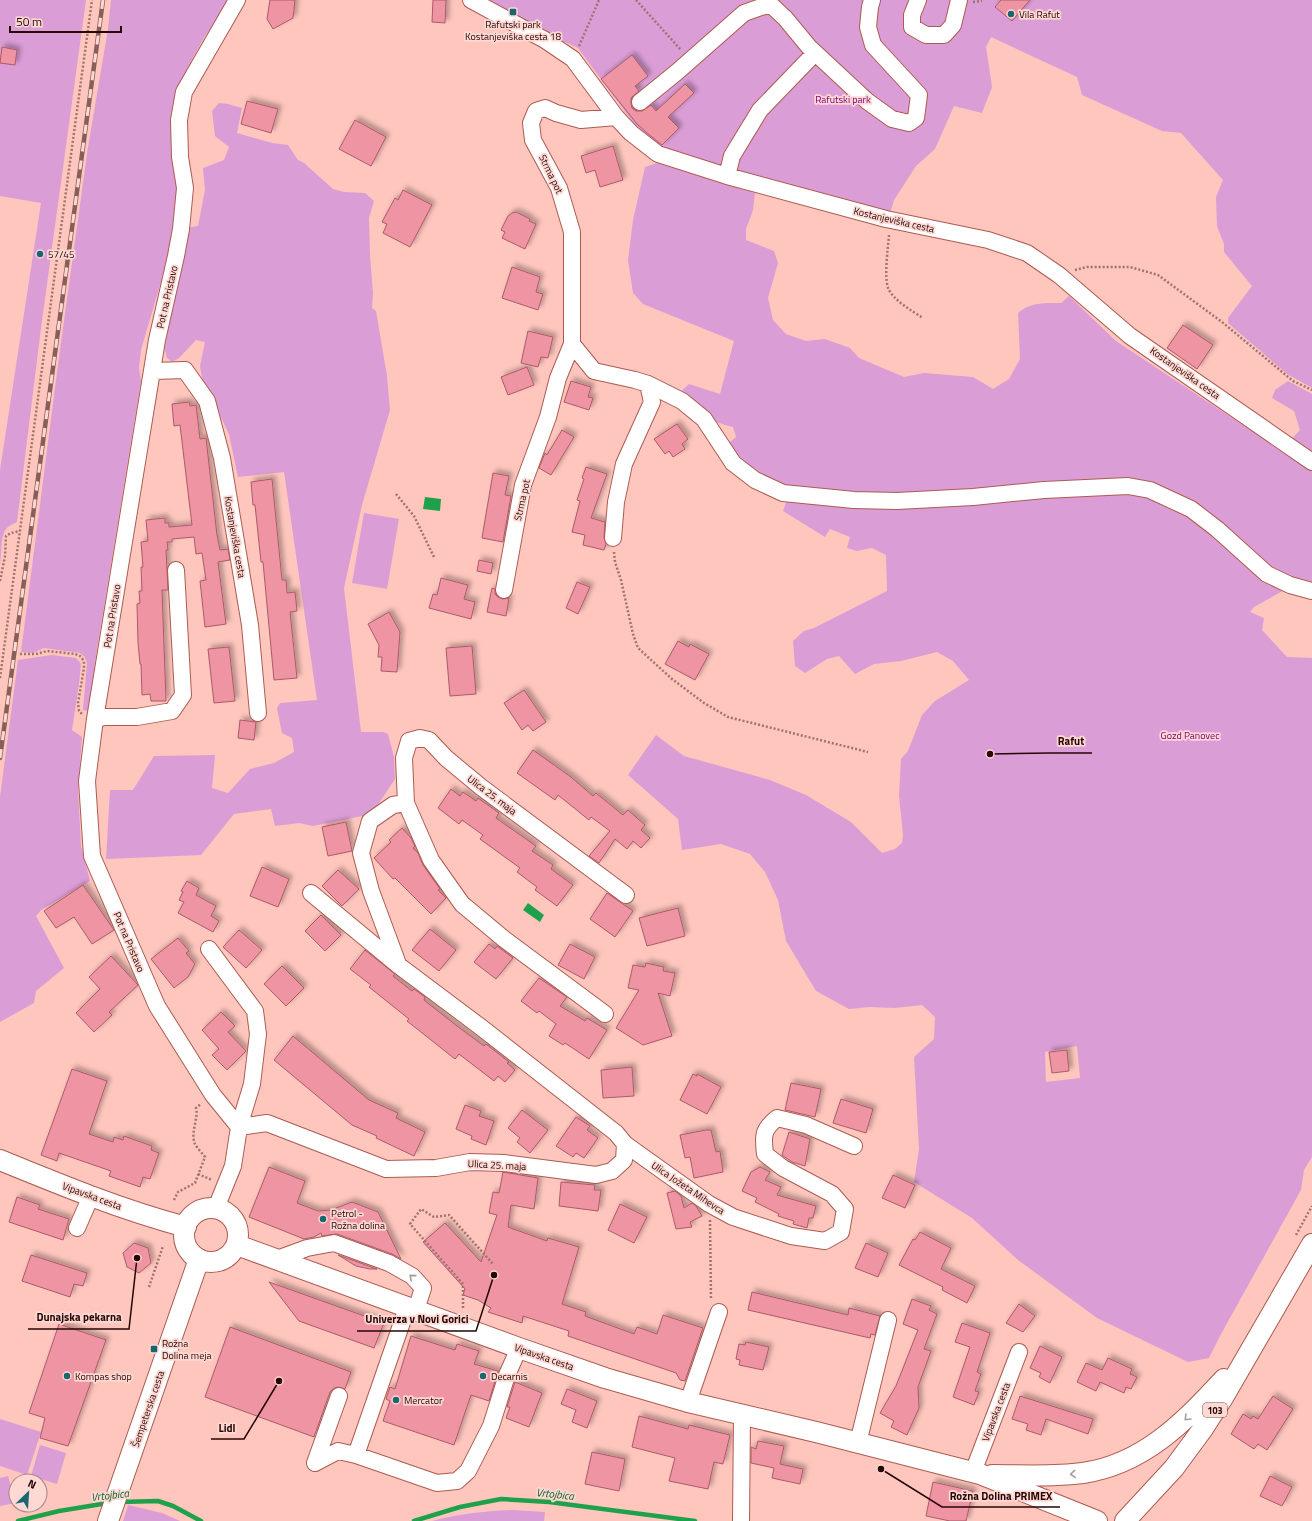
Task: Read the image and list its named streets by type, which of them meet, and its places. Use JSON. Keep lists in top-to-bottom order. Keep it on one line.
{"streets":{"main road":["Vipavska cesta","Šempeterska cesta","103"],"street":["Strma pot","Kostanjeviška cesta","Pot na Pristavo","Ulica 25. maja","Ulica Jožeta Mihevca"]},"crossings":[["Strma pot","Kostanjeviška cesta"],["Kostanjeviška cesta","Pot na Pristavo"],["Pot na Pristavo","Ulica 25. maja"],["Ulica 25. maja","Ulica Jožeta Mihevca"],["Vipavska cesta","Šempeterska cesta"]],"water":["Vrtojbica"],"parks":["Rafutski park","Gozd Panovec"],"places":{"transit":["Rafutski park Kostanjeviška cesta 18","Rožna Dolina meja"],"other":["Vila Rafut","57/45","Rafut","Petrol - Rožna dolina","Dunajska pekarna","Univerza v Novi Gorici","Kompas shop","Decarnis","Lidl","Mercator","Rožna Dolina PRIMEX"]},"scale_bar":"50 m","north":"top right"}
